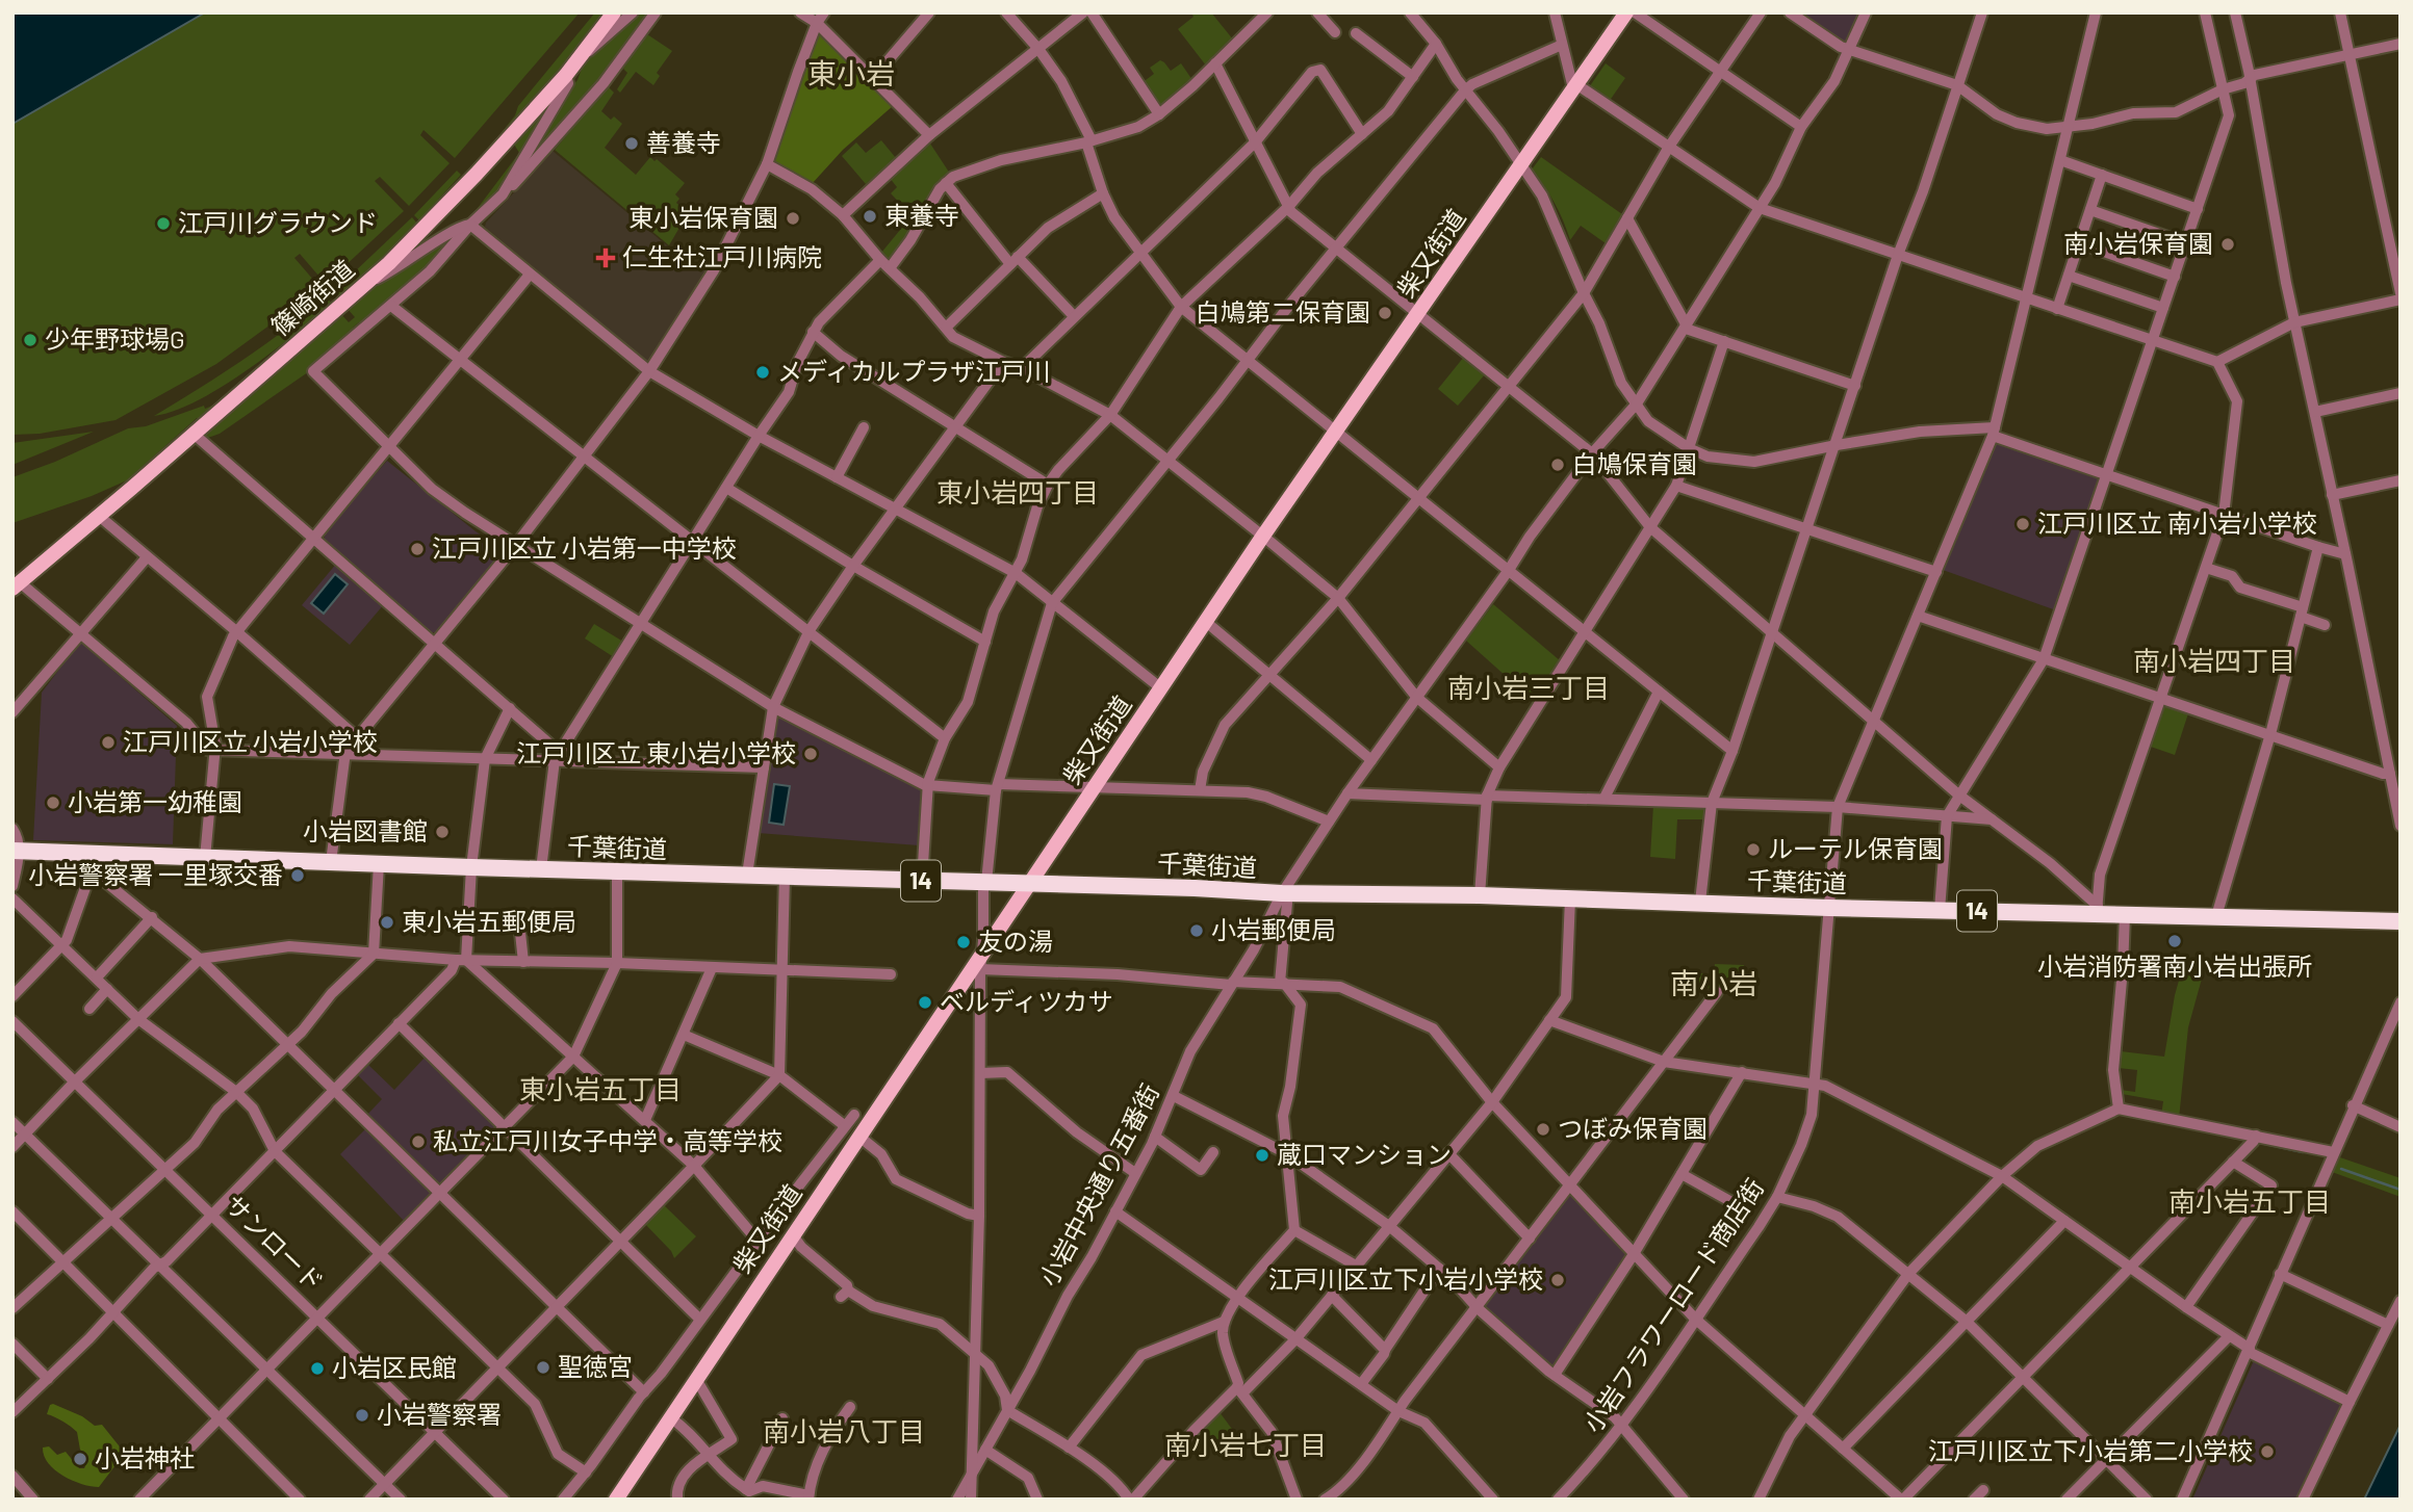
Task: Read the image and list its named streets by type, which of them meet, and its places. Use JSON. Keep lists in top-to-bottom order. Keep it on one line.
{"streets":{"highway":["千葉街道","14"],"main road":["柴又街道","篠崎街道"],"street":["小岩中央通り五番街","サンロード","小岩フラワーロード商店街"]},"crossings":[["柴又街道","千葉街道"],["千葉街道","小岩中央通り五番街"],["千葉街道","小岩フラワーロード商店街"]],"districts":["東小岩","東小岩四丁目","南小岩四丁目","南小岩三丁目","南小岩","東小岩五丁目","南小岩五丁目","南小岩八丁目","南小岩七丁目"],"places":{"other":["善養寺","東養寺","東小岩保育園","江戸川グラウンド","南小岩保育園","白鳩第二保育園","少年野球場G","メディカルプラザ江戸川","白鳩保育園","江戸川区立 南小岩小学校","江戸川区立 小岩第一中学校","江戸川区立 小岩小学校","江戸川区立 東小岩小学校","小岩第一幼稚園","小岩図書館","ルーテル保育園","小岩警察署 一里塚交番","東小岩五郵便局","小岩郵便局","小岩消防署南小岩出張所","友の湯","ベルディツカサ","つぼみ保育園","私立江戸川女子中学・高等学校","蔵口マンション","江戸川区立下小岩小学校","聖徳宮","小岩区民館","小岩警察署","江戸川区立下小岩第二小学校","小岩神社"],"health":["仁生社江戸川病院"]}}
